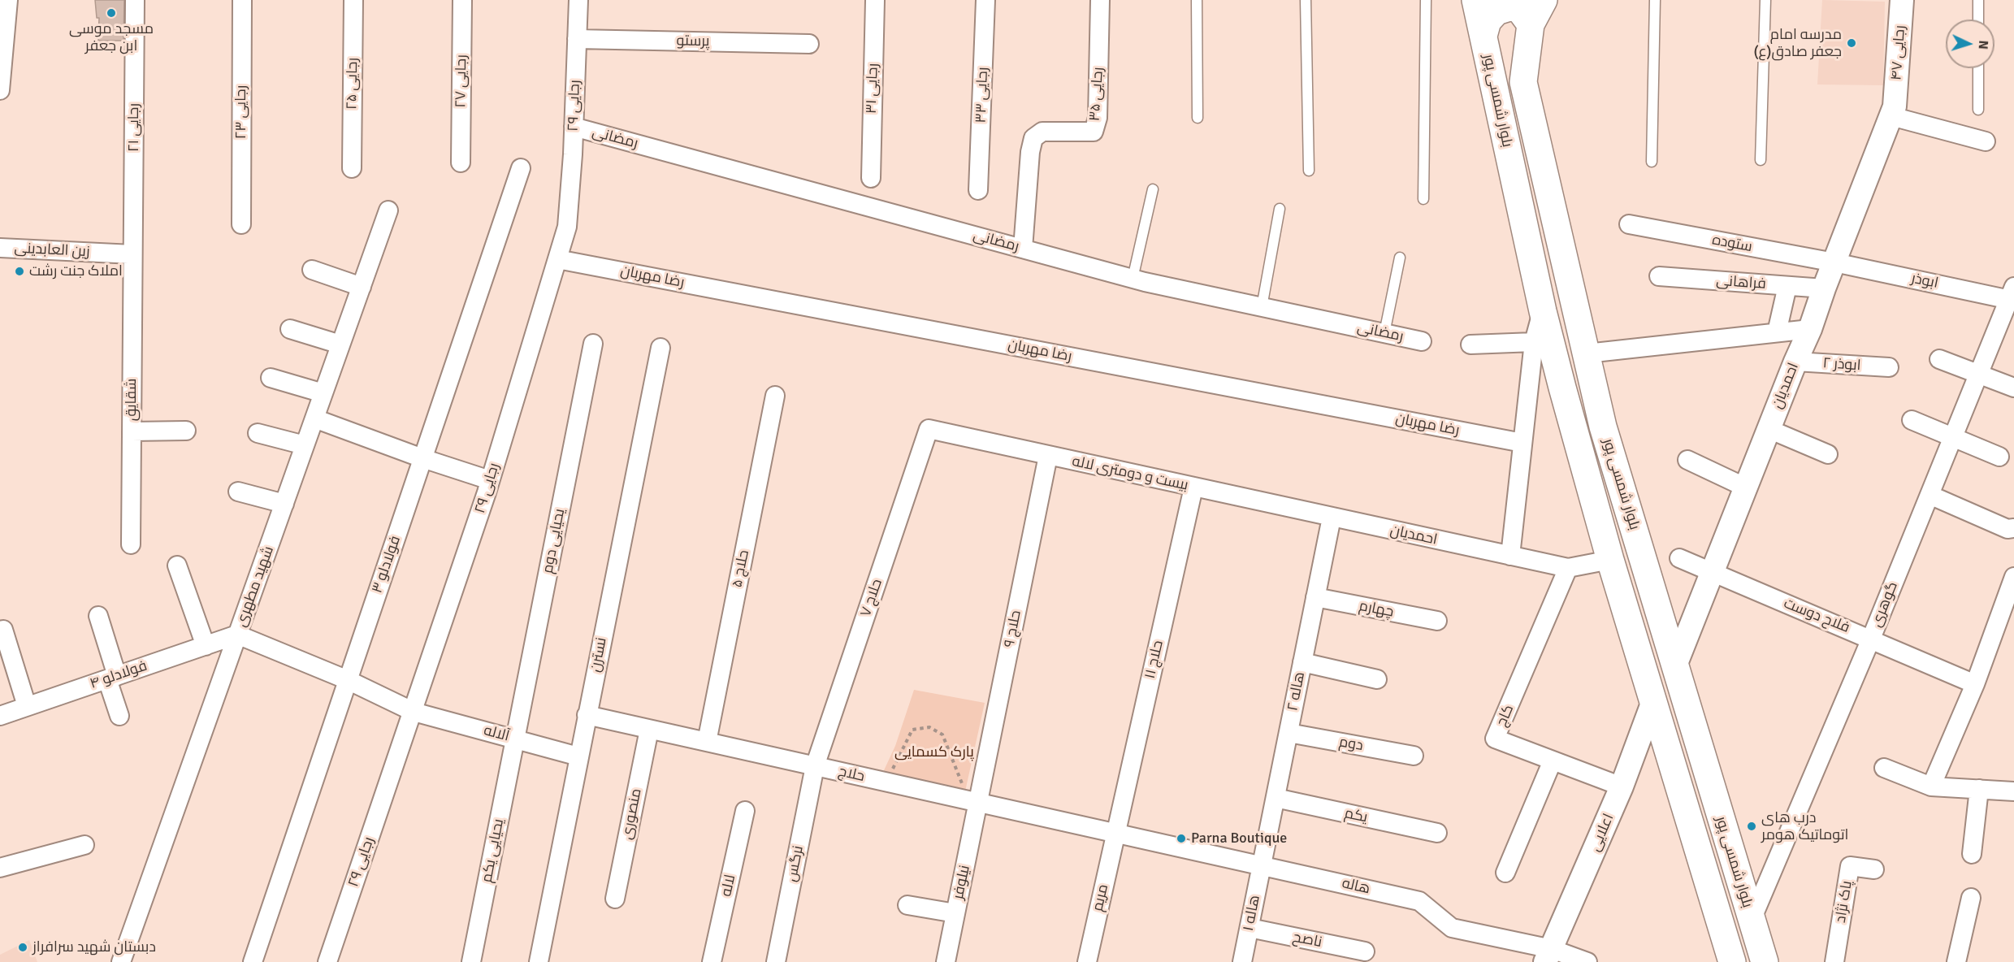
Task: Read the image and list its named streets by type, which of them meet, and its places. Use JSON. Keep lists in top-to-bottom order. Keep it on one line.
{"streets":{"main road":["بلوار شمسی پور"],"street":["پرستو","رجایی ۴۷","رجایی ۲۷","رجایی ۲۵","رجایی ۳۱","رجایی ۳۵","رجایی ۳۳","رجایی ۲۹","رجایی ۲۳","رجایی ۲۱","رمضانی","ستوده","زین العابدینی","رضا مهربان","ابوذر","فراهانی","ابوذر ۲","احمدیان","شقایق","بیست و دومتری لاله","یحیایی دوم","فولادلو ۳","حلاج ۵","شهید مطهری","حلاج ۷","گوهری","چهارم","فلاح دوست","حلاج ۹","نسترن","حلاج ۱۱","فولادلو ۴","هاله ۲","کاج","آلاله","دوم","حلاج","منصوری","یکم","اعلایی","یحیایی یکم","نرگس","نیلوفر","لاله","هاله","مریم","پاک نژاد","هاله ۱","ناصح"]},"crossings":[["پرستو","رجایی ۲۹"],["رجایی ۴۷","احمدیان"],["رجایی ۳۵","رمضانی"],["بلوار شمسی پور","احمدیان"],["بلوار شمسی پور","گوهری"],["بلوار شمسی پور","اعلایی"],["رجایی ۲۹","رمضانی"],["رجایی ۲۹","رضا مهربان"],["رجایی ۲۹","آلاله"],["رجایی ۲۱","زین العابدینی"],["رجایی ۲۱","شقایق"],["ستوده","ابوذر"],["ستوده","احمدیان"],["زین العابدینی","شقایق"],["ابوذر","احمدیان"],["ابوذر","گوهری"],["فراهانی","احمدیان"],["ابوذر ۲","احمدیان"],["احمدیان","بیست و دومتری لاله"],["احمدیان","فلاح دوست"],["احمدیان","هاله ۲"],["احمدیان","کاج"],["بیست و دومتری لاله","حلاج ۷"],["بیست و دومتری لاله","حلاج ۹"],["بیست و دومتری لاله","حلاج ۱۱"],["بیست و دومتری لاله","هاله ۲"],["یحیایی دوم","آلاله"],["یحیایی دوم","یحیایی یکم"],["فولادلو ۳","آلاله"],["حلاج ۵","حلاج"],["شهید مطهری","فولادلو ۴"],["شهید مطهری","آلاله"],["حلاج ۷","حلاج"],["حلاج ۷","نرگس"],["گوهری","فلاح دوست"],["چهارم","هاله ۲"],["حلاج ۹","حلاج"],["حلاج ۹","نیلوفر"],["نسترن","آلاله"],["نسترن","حلاج"],["حلاج ۱۱","حلاج"],["حلاج ۱۱","هاله"],["حلاج ۱۱","مریم"],["فولادلو ۴","آلاله"],["هاله ۲","دوم"],["هاله ۲","یکم"],["هاله ۲","هاله"],["هاله ۲","هاله ۱"],["کاج","اعلایی"],["آلاله","یحیایی یکم"],["حلاج","منصوری"],["حلاج","نرگس"],["حلاج","نیلوفر"],["حلاج","هاله"],["حلاج","مریم"],["اعلایی","هاله"],["هاله","مریم"],["هاله","هاله ۱"],["هاله ۱","ناصح"]],"parks":["پارک کسمایی"],"places":["مسجد موسی ابن جعفر","مدرسه امام جعفر صادق(ع)","املاک جنت رشت","درب های اتوماتیک هومر","Parna Boutique","دبستان شهید سرافراز"],"north":"right"}
